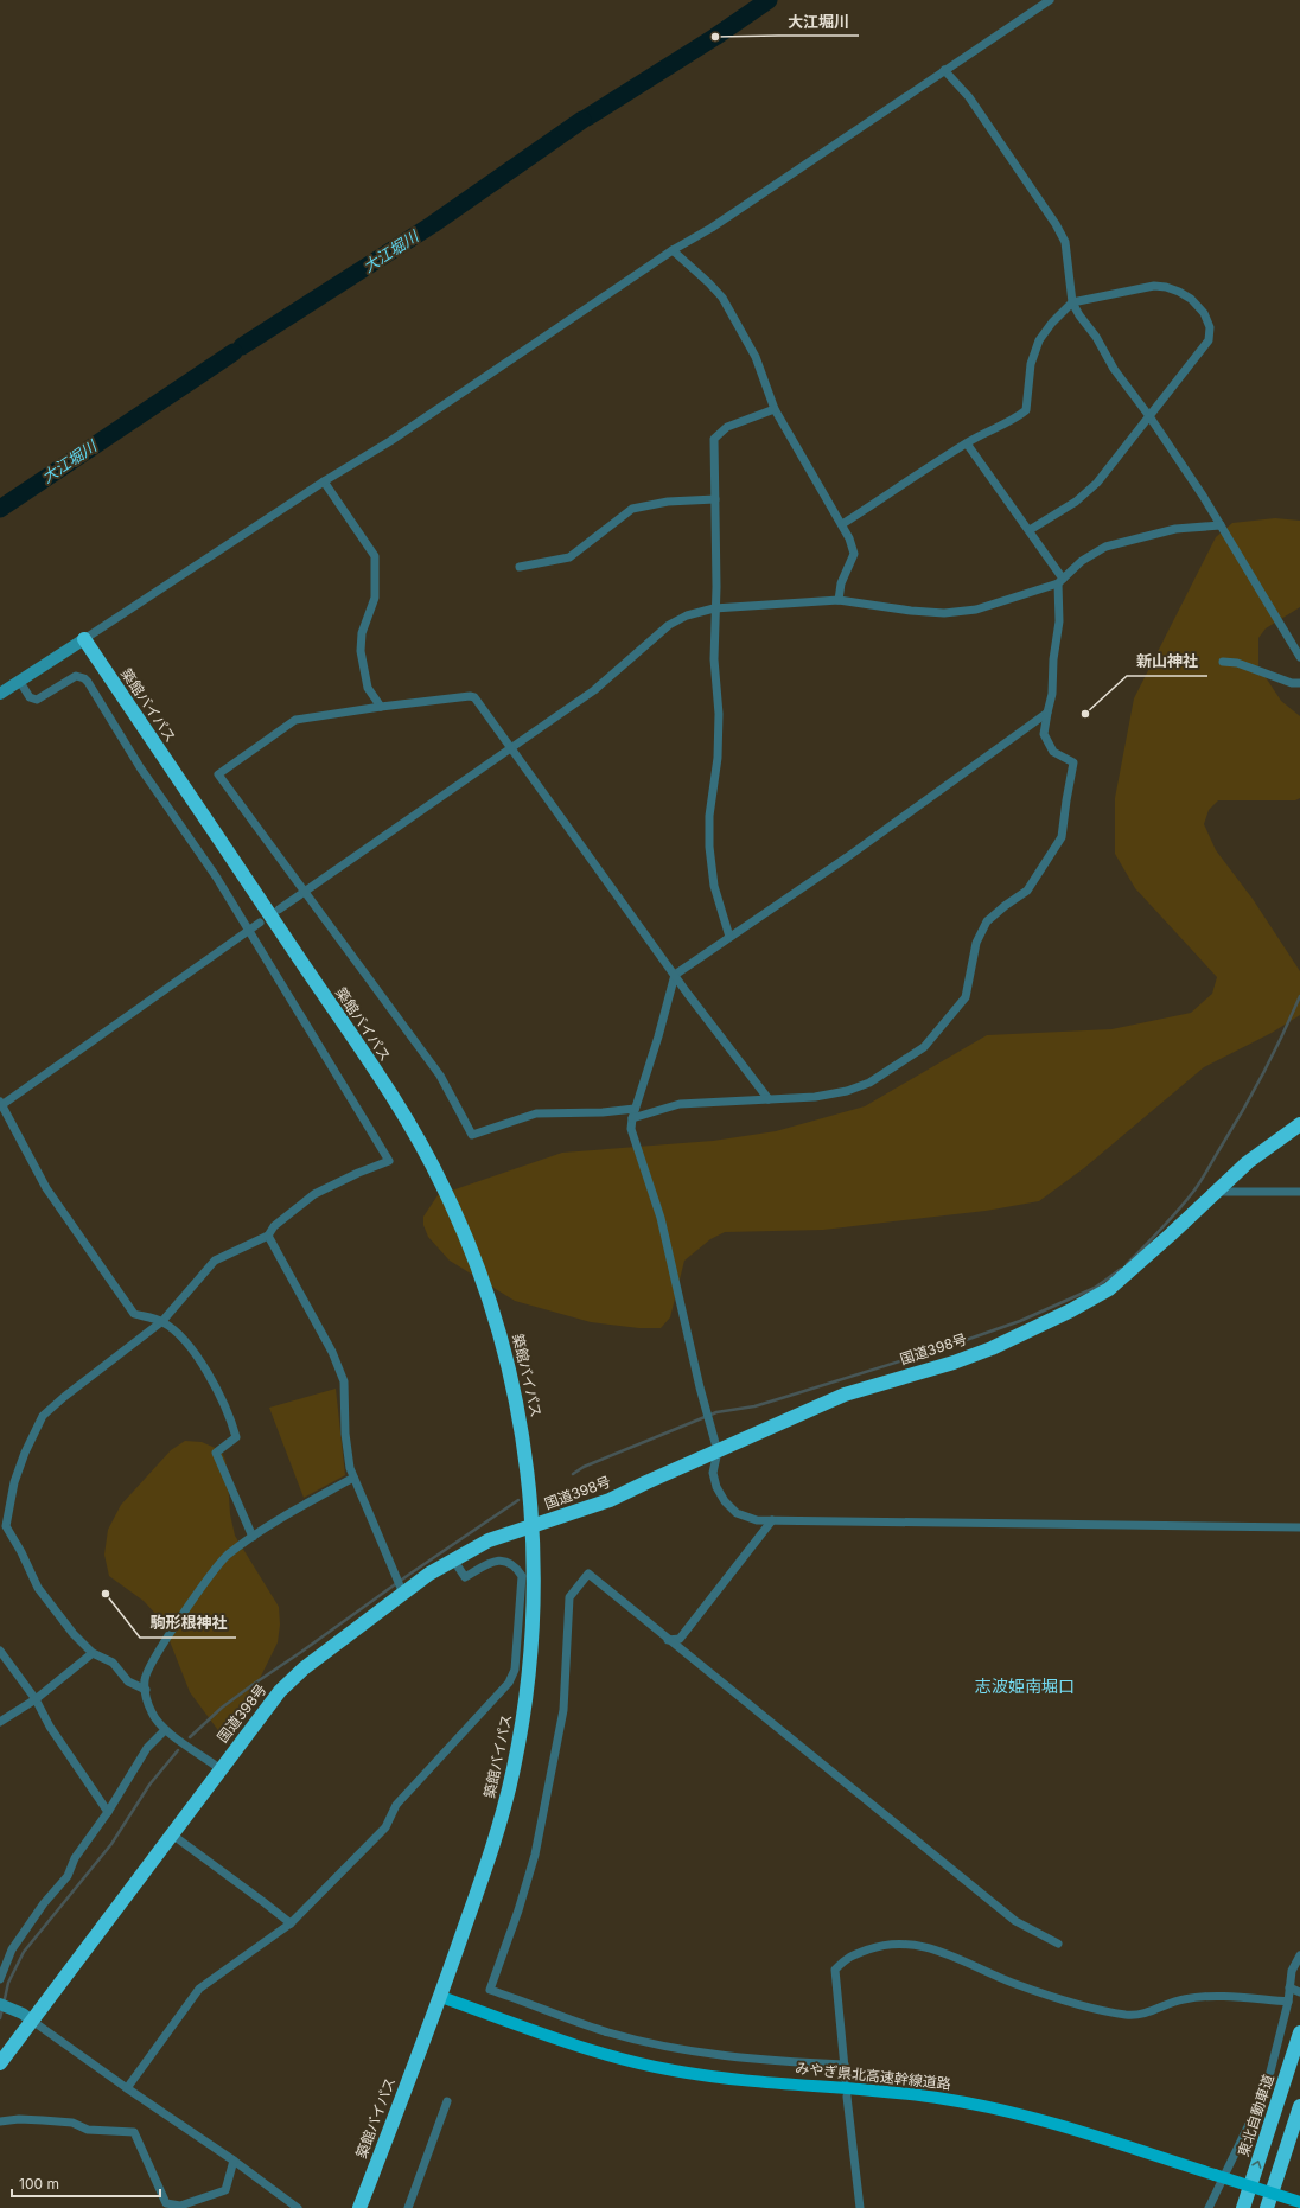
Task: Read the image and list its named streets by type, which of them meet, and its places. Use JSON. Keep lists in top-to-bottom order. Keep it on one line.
{"streets":{"highway":["築館バイパス","国道398号","東北自動車道"],"main road":["みやぎ県北高速幹線道路"]},"crossings":[["築館バイパス","国道398号"],["築館バイパス","みやぎ県北高速幹線道路"]],"districts":["志波姫南堀口"],"water":["大江堀川"],"places":["大江堀川","新山神社","駒形根神社"],"scale_bar":"100 m"}
